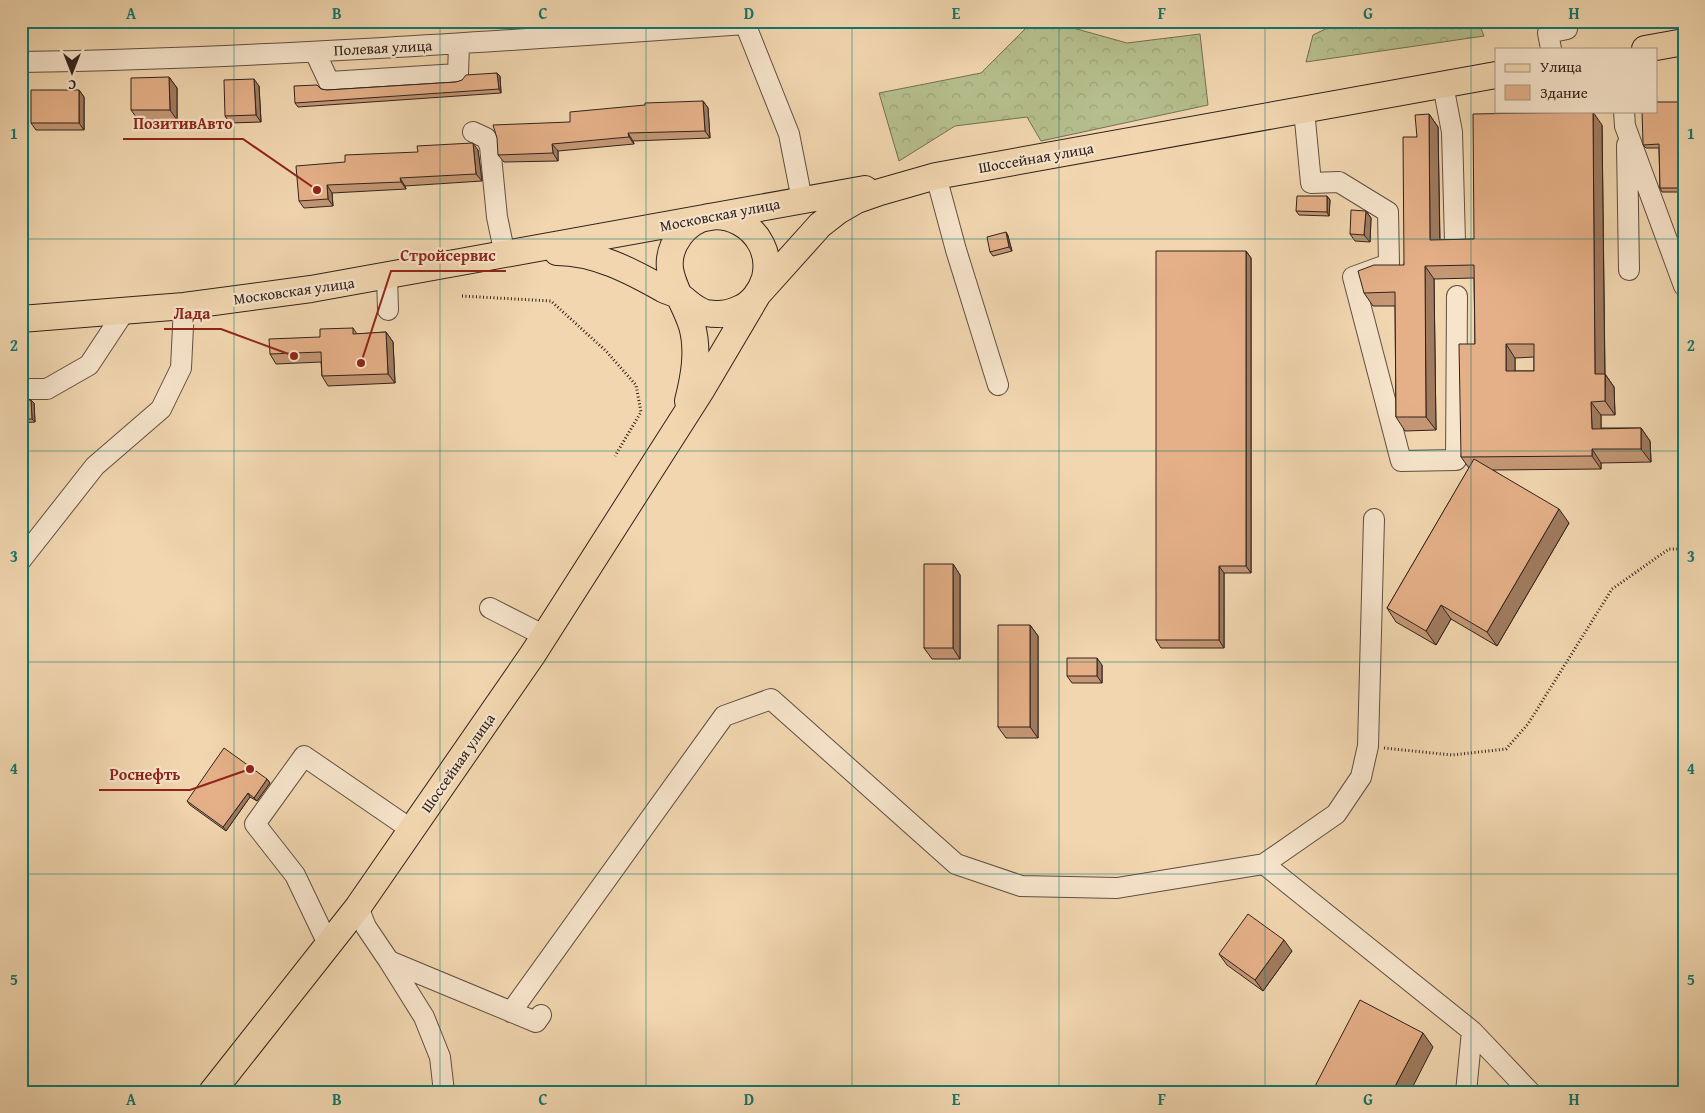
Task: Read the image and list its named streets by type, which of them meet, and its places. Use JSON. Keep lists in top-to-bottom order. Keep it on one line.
{"streets":{"main road":["Шоссейная улица","Московская улица"],"street":["Полевая улица"]},"crossings":[["Шоссейная улица","Московская улица"]],"places":["ПозитивАвто","Лада","Стройсервис","Роснефть"],"legend":["Улица","Здание"],"north":"bottom","grid":{"columns":["A","B","C","D","E","F","G","H"],"rows":["1","2","3","4","5"]}}
